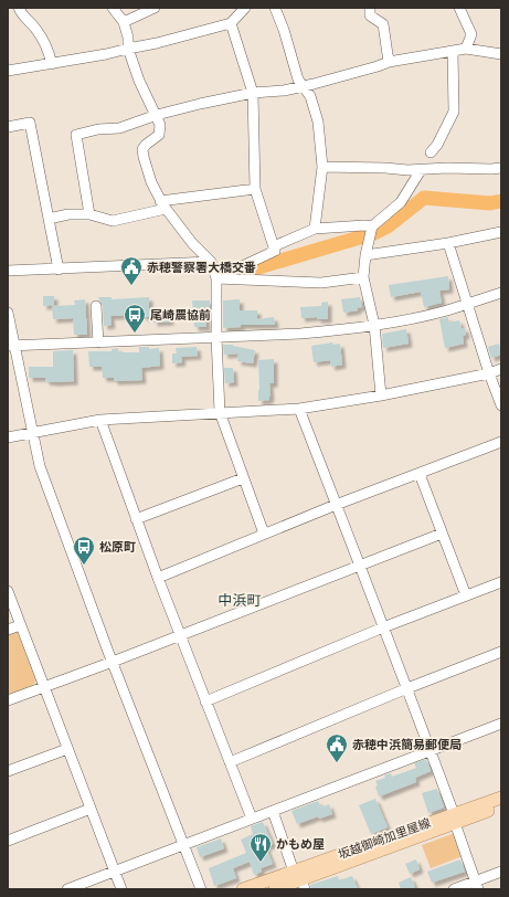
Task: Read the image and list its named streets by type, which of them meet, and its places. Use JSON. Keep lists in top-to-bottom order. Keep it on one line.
{"streets":{"main road":["坂越御崎加里屋線"]},"districts":["中浜町"],"places":{"public building":["赤穂警察署大橋交番","赤穂中浜簡易郵便局"],"bus stop":["尾崎農協前","松原町"],"restaurant":["かもめ屋"]}}
